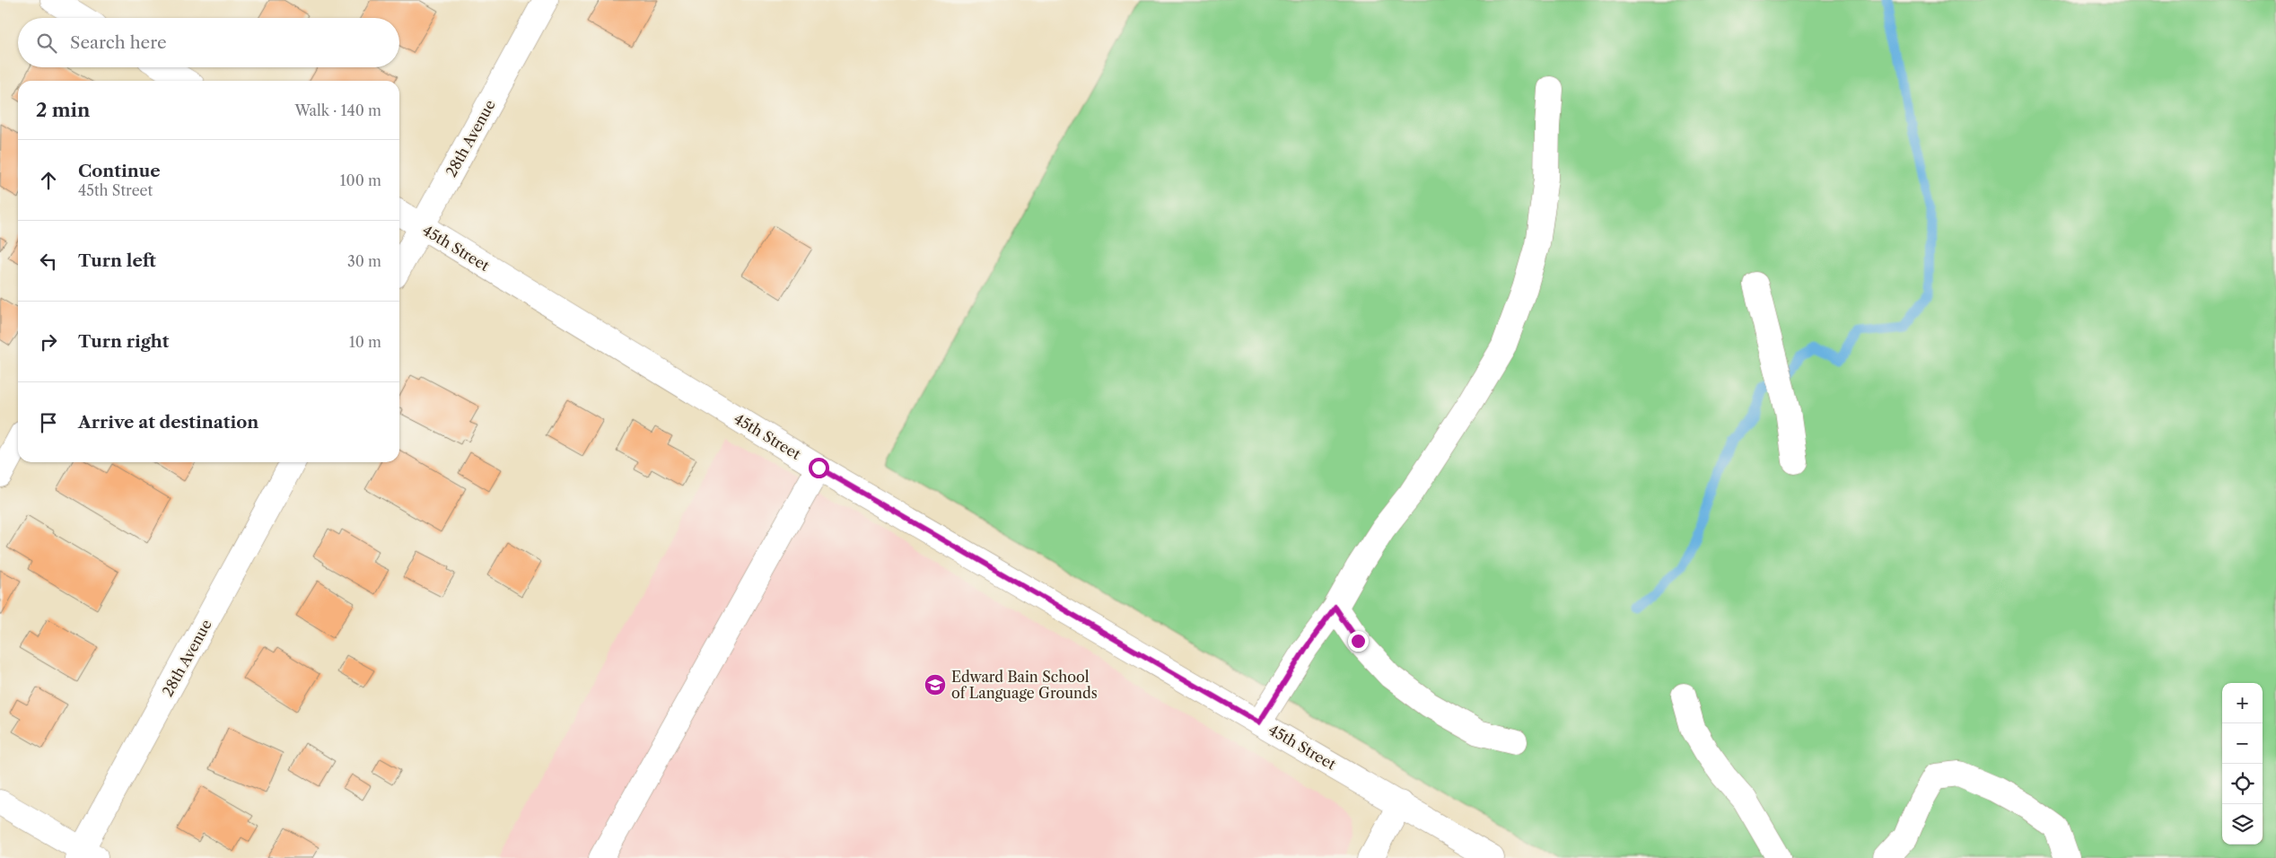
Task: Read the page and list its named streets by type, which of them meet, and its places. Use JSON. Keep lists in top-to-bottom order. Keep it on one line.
{"streets":{"street":["28th Avenue","45th Street"]},"crossings":[["28th Avenue","45th Street"]],"places":{"school or university":["Edward Bain School of Language Grounds"]},"page":{"search":"Search here","heading":["2 min","Walk · 140 m"],"list":[["Continue","45th Street","100 m"],["Turn left","30 m"],["Turn right","10 m"],"Arrive at destination"],"map_buttons":["+","−"]}}
